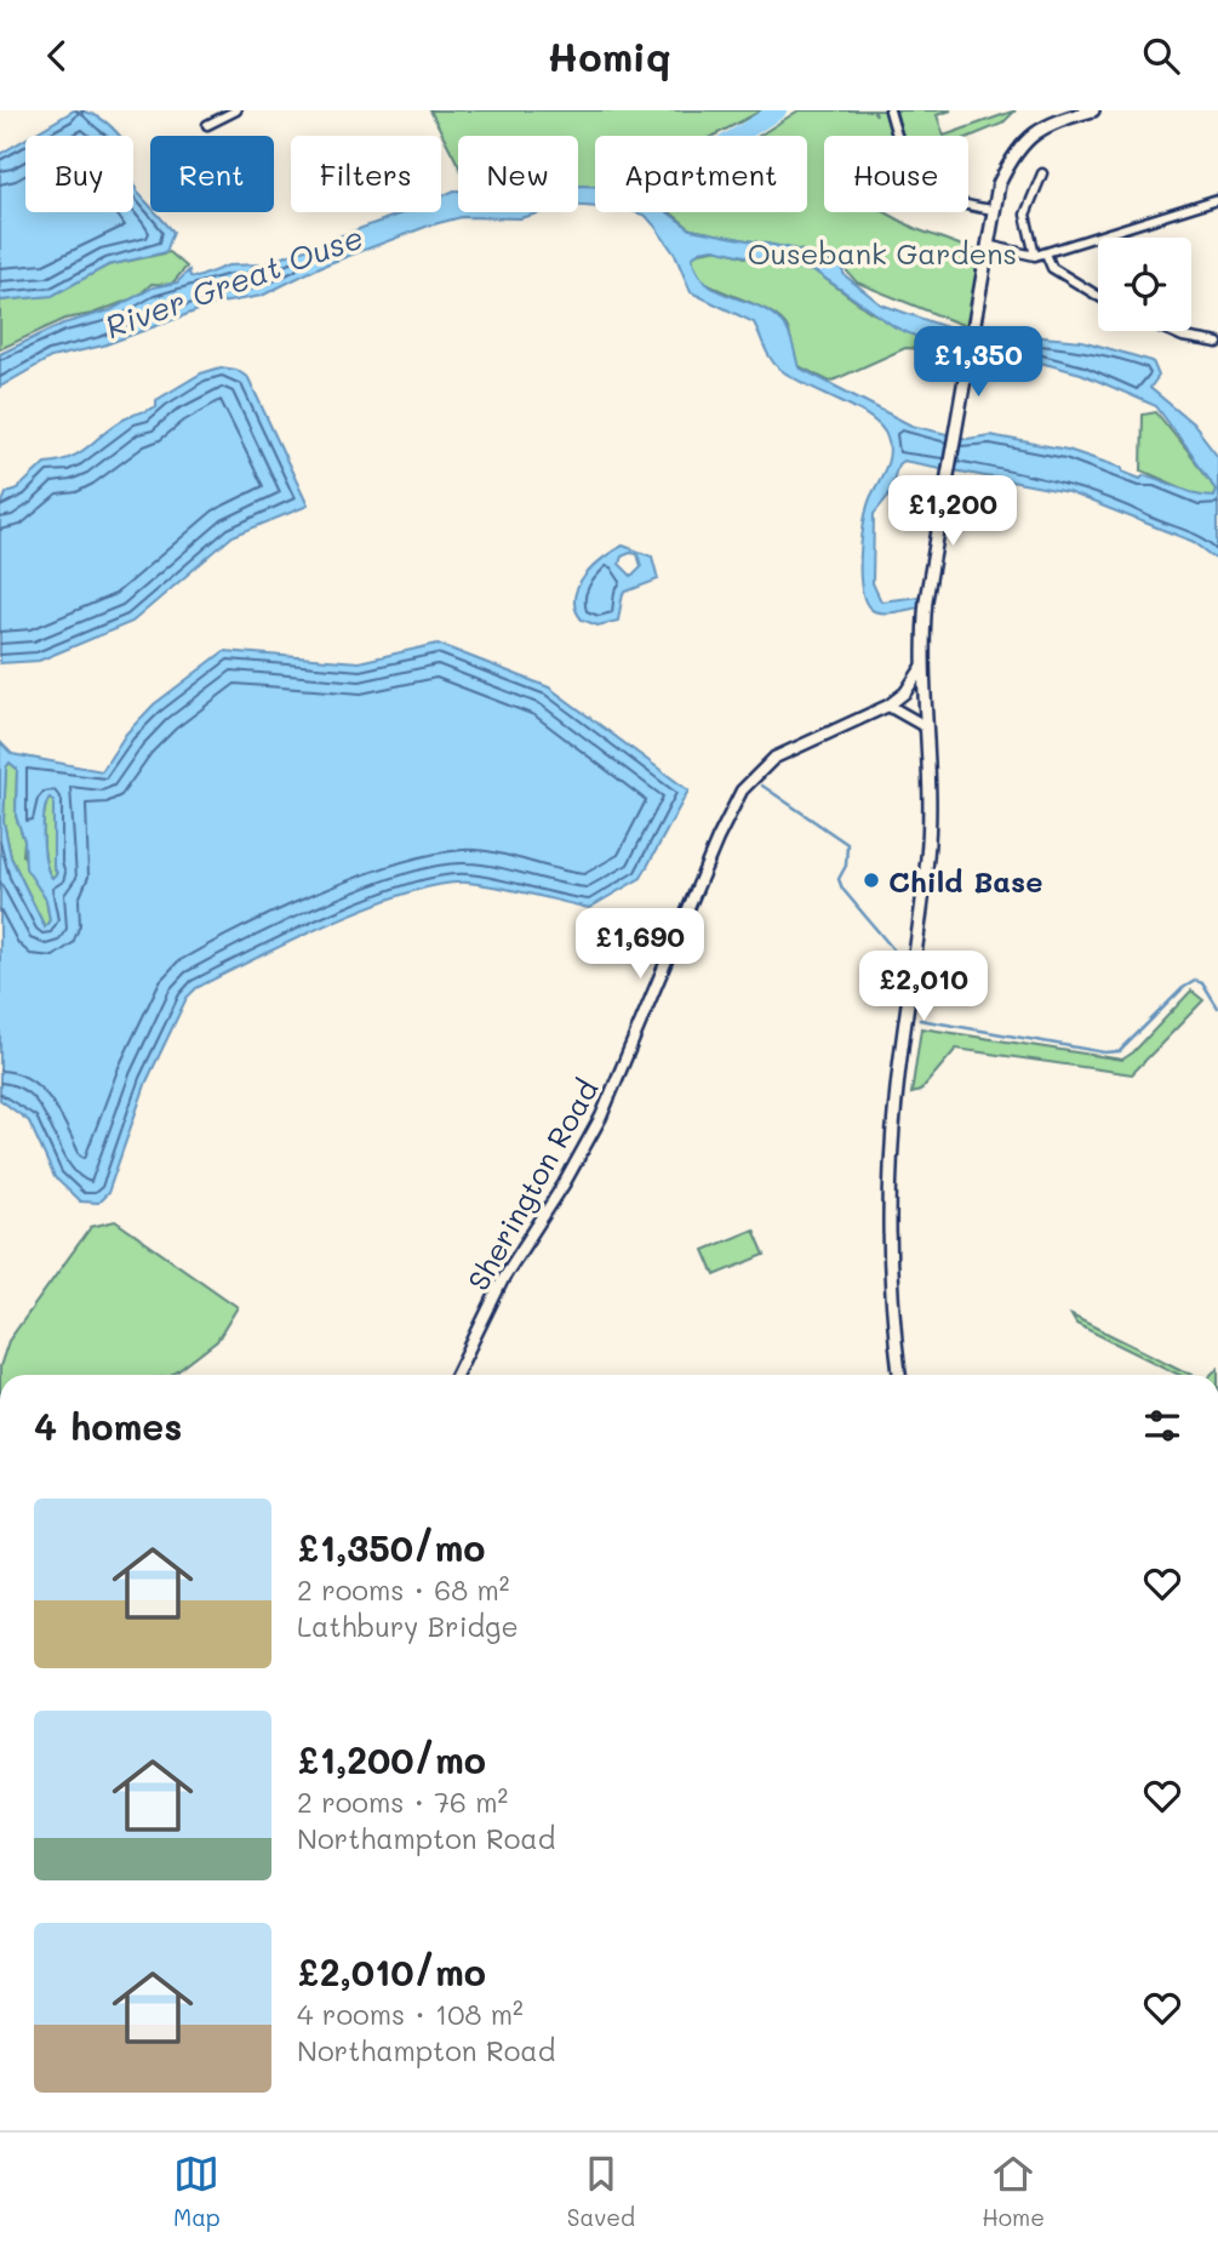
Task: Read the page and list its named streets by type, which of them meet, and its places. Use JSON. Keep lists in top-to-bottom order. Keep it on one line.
{"streets":{"street":["Sherington Road"]},"water":["River Great Ouse"],"parks":["Ousebank Gardens"],"places":["Child Base"],"page":{"header":"Homiq","chip":["Buy","Rent","Filters","New","Apartment","House"],"price":["£1,350","£1,200","£1,690","£2,010"],"heading":"4 homes","list":[{"name":"£1,350/mo","note":"2 rooms · 68 m² · Lathbury Bridge"},{"name":"£1,200/mo","note":"2 rooms · 76 m² · Northampton Road"},{"name":"£2,010/mo","note":"4 rooms · 108 m² · Northampton Road"}],"tabs":["Map","Saved","Home"]}}
